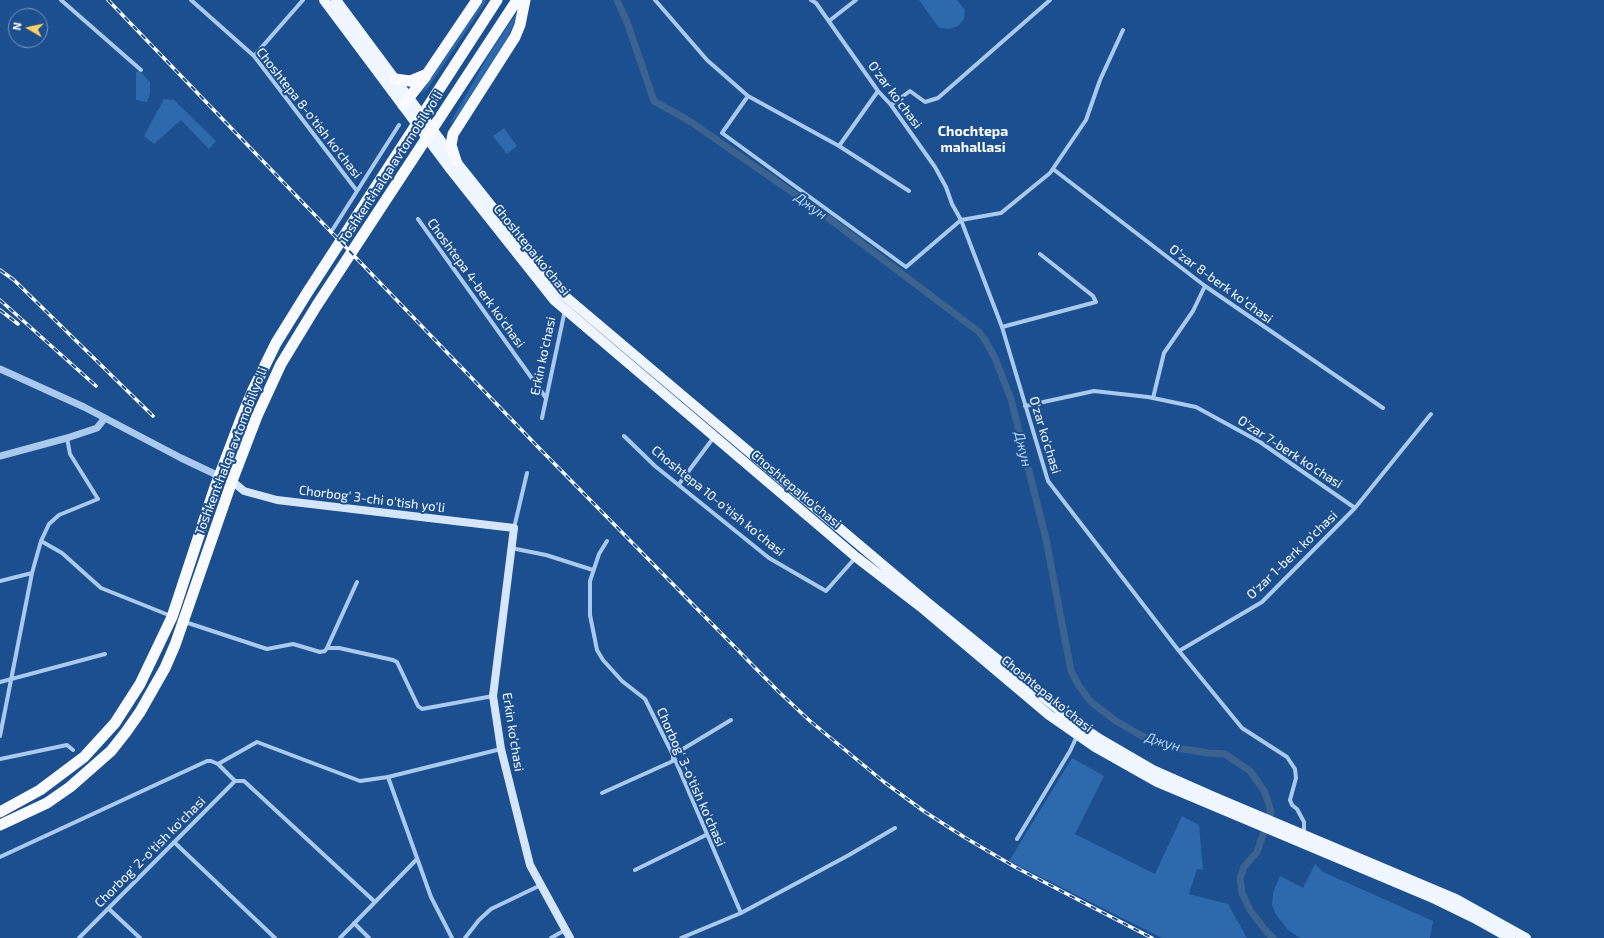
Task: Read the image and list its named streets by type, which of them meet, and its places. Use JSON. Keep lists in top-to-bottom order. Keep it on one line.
{"streets":{"highway":["Toshkent halqa avtomobil yo'li"],"main road":["Choshtepa ko'chasi","Erkin ko'chasi","Chorbog' 3-chi o'tish yo'li"],"street":["O'zar ko'chasi","Choshtepa 8-o'tish ko'chasi","Choshtepa 4-berk ko'chasi","Oʻzar 8-berk koʻchasi","O'zar 7-berk ko'chasi","Choshtepa 10-o'tish ko'chasi","O'zar 1-berk ko'chasi","Chorbog' 3-o'tish ko'chasi","Chorbog' 2-o'tish ko'chasi"]},"crossings":[["O'zar ko'chasi","Choshtepa ko'chasi"],["O'zar ko'chasi","O'zar 7-berk ko'chasi"],["O'zar ko'chasi","O'zar 1-berk ko'chasi"],["Toshkent halqa avtomobil yo'li","Chorbog' 3-chi o'tish yo'li"],["Choshtepa ko'chasi","Erkin ko'chasi"],["Choshtepa ko'chasi","Choshtepa 10-o'tish ko'chasi"],["Choshtepa 4-berk ko'chasi","Erkin ko'chasi"],["Erkin ko'chasi","Chorbog' 3-chi o'tish yo'li"],["O'zar 7-berk ko'chasi","O'zar 1-berk ko'chasi"]],"districts":["Chochtepa mahallasi"],"water":["Джун"],"north":"left"}
